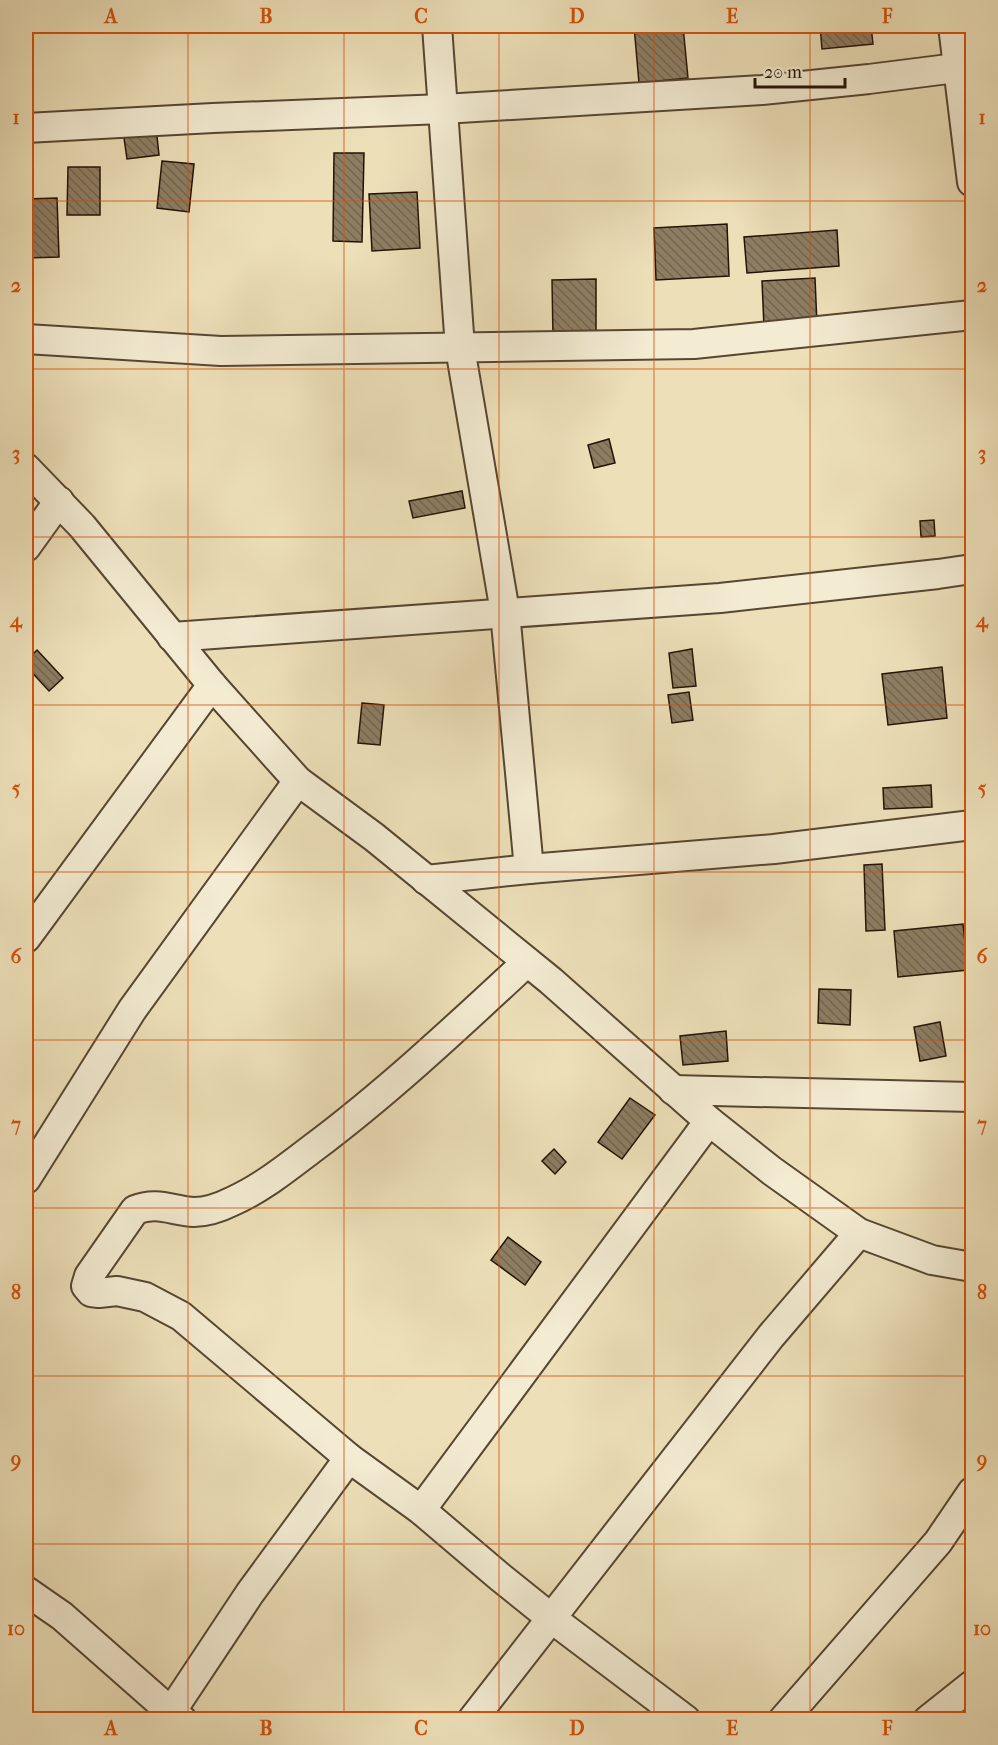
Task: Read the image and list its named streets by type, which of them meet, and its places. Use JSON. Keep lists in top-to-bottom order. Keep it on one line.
{"scale_bar":"20 m","grid":{"columns":["A","B","C","D","E","F"],"rows":["1","2","3","4","5","6","7","8","9","10"]}}
